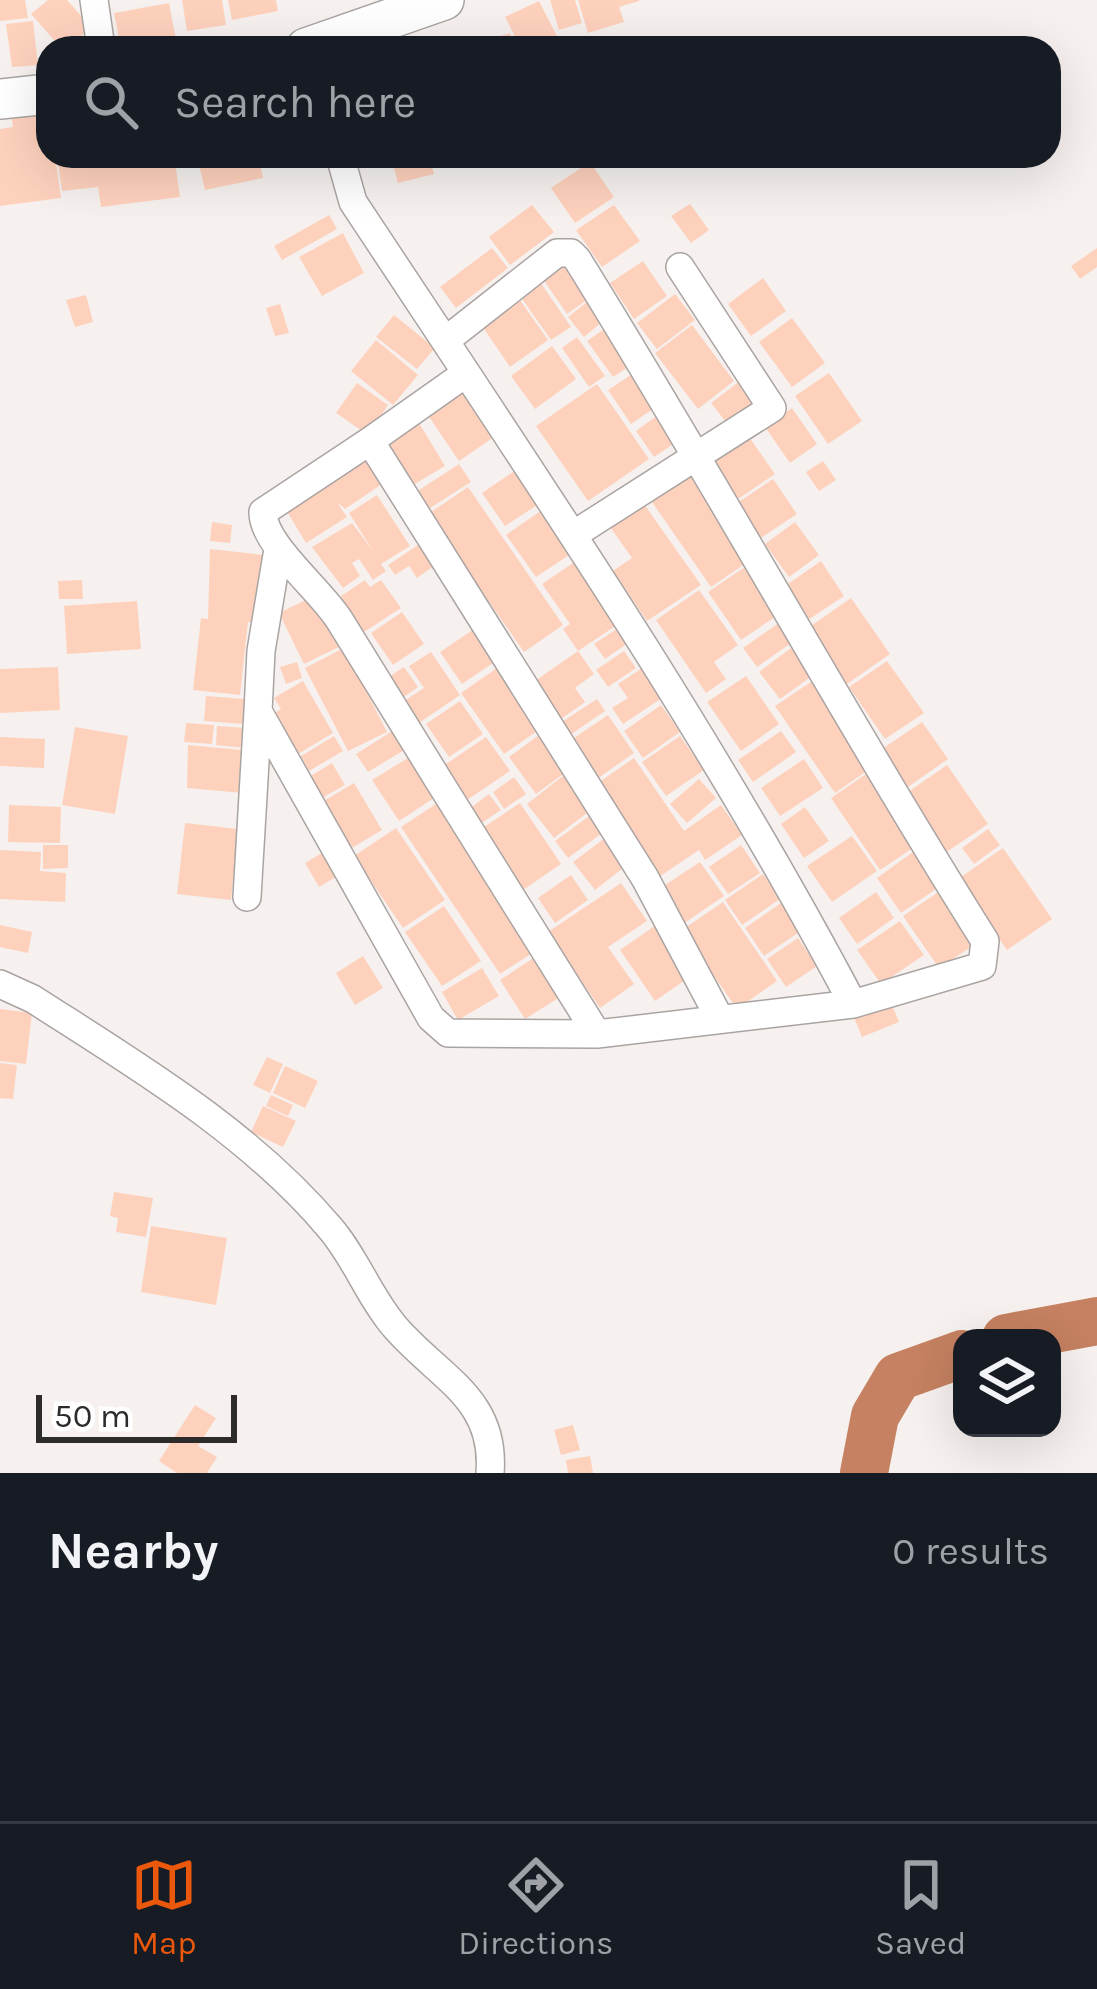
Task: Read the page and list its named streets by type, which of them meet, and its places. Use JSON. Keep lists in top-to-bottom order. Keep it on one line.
{"scale_bar":"50 m","page":{"search":"Search here","scale":"50 m","heading":["Nearby","0 results"],"nav":["Map","Directions","Saved"]}}
